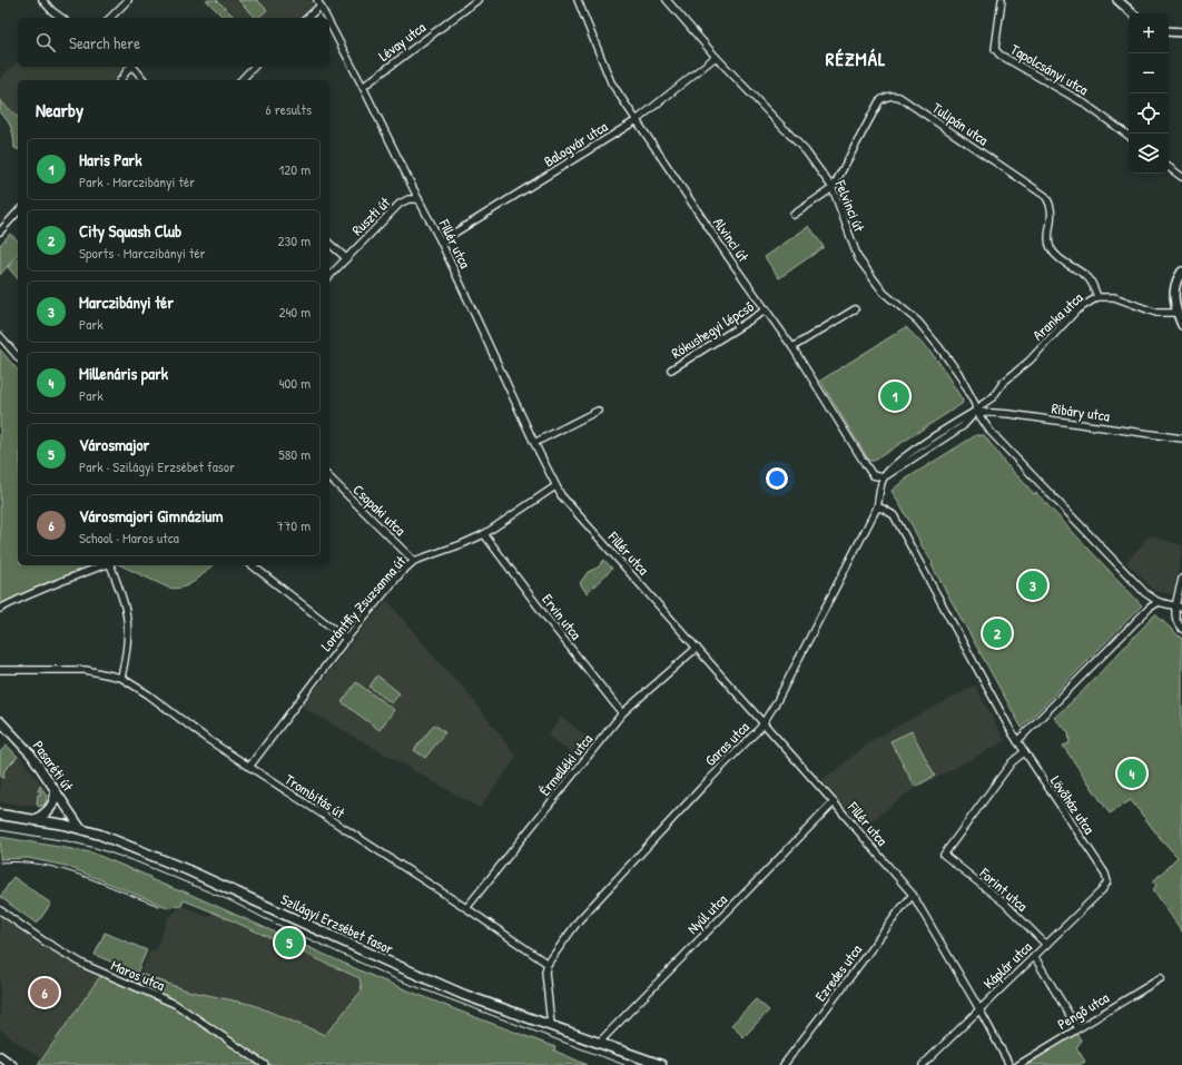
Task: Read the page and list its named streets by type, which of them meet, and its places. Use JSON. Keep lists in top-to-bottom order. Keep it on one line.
{"streets":{"main road":["Szilágyi Erzsébet fasor"],"street":["Lévay utca","Tapolcsányi utca","Tulipán utca","Balogvár utca","Felvinci út","Ruszti út","Alvinci út","Fillér utca","Aranka utca","Rókushegyi lépcső","Ribáry utca","Csopaki utca","Lorántffy Zsuzsanna út","Ervin utca","Garas utca","Érmelléki utca","Pasaréti út","Trombitás út","Lövőház utca","Forint utca","Nyúl utca","Káplár utca","Ezredes utca","Maros utca","Pengő utca"]},"crossings":[["Lévay utca","Fillér utca"],["Tulipán utca","Felvinci út"],["Tulipán utca","Aranka utca"],["Balogvár utca","Felvinci út"],["Balogvár utca","Alvinci út"],["Balogvár utca","Fillér utca"],["Felvinci út","Aranka utca"],["Felvinci út","Ribáry utca"],["Ruszti út","Fillér utca"],["Alvinci út","Aranka utca"],["Alvinci út","Rókushegyi lépcső"],["Alvinci út","Garas utca"],["Fillér utca","Lorántffy Zsuzsanna út"],["Fillér utca","Garas utca"],["Fillér utca","Érmelléki utca"],["Fillér utca","Nyúl utca"],["Fillér utca","Káplár utca"],["Fillér utca","Ezredes utca"],["Aranka utca","Ribáry utca"],["Aranka utca","Garas utca"],["Csopaki utca","Lorántffy Zsuzsanna út"],["Lorántffy Zsuzsanna út","Ervin utca"],["Lorántffy Zsuzsanna út","Trombitás út"],["Ervin utca","Érmelléki utca"],["Garas utca","Trombitás út"],["Garas utca","Lövőház utca"],["Érmelléki utca","Trombitás út"],["Pasaréti út","Szilágyi Erzsébet fasor"],["Lövőház utca","Forint utca"],["Lövőház utca","Káplár utca"],["Forint utca","Káplár utca"],["Nyúl utca","Szilágyi Erzsébet fasor"]],"districts":["RÉZMÁL"],"page":{"map_buttons":["+","−"],"search":"Search here","heading":["Nearby","6 results"],"list":[{"mark":"1","name":"Haris Park","note":"Park · Marczibányi tér","value":"120 m"},{"mark":"2","name":"City Squash Club","note":"Sports · Marczibányi tér","value":"230 m"},{"mark":"3","name":"Marczibányi tér","note":"Park","value":"240 m"},{"mark":"4","name":"Millenáris park","note":"Park","value":"400 m"},{"mark":"5","name":"Városmajor","note":"Park · Szilágyi Erzsébet fasor","value":"580 m"},{"mark":"6","name":"Városmajori Gimnázium","note":"School · Maros utca","value":"770 m"}],"pins":["1","3","2","4","5","6"]}}
